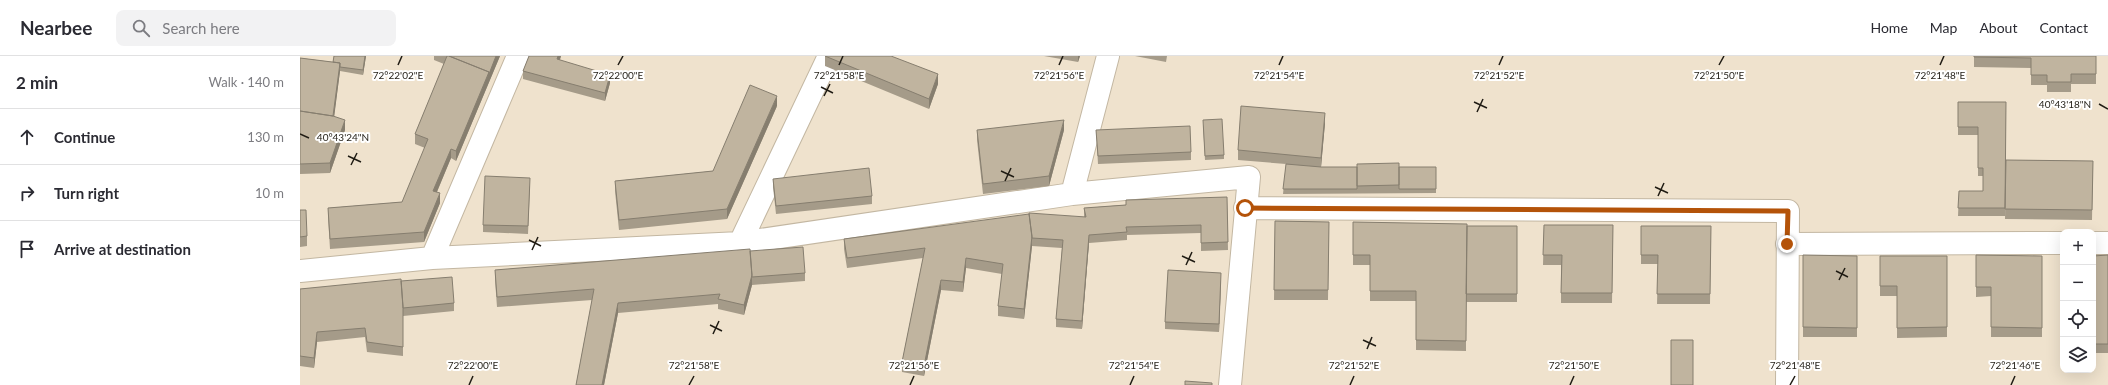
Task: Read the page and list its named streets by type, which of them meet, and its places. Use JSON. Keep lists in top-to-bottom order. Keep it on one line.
{"page":{"header":"Nearbee","search":"Search here","nav":["Home","Map","About","Contact"],"heading":["2 min","Walk · 140 m"],"list":[["Continue","130 m"],["Turn right","10 m"],"Arrive at destination"],"map_buttons":["+","−"]},"coordinates":["72°22'00\"E","72°21'58\"E","72°21'56\"E","72°21'54\"E","72°21'52\"E","72°22'02\"E","72°21'50\"E","72°21'48\"E","40°43'18\"N","40°43'24\"N","72°21'46\"E"]}
